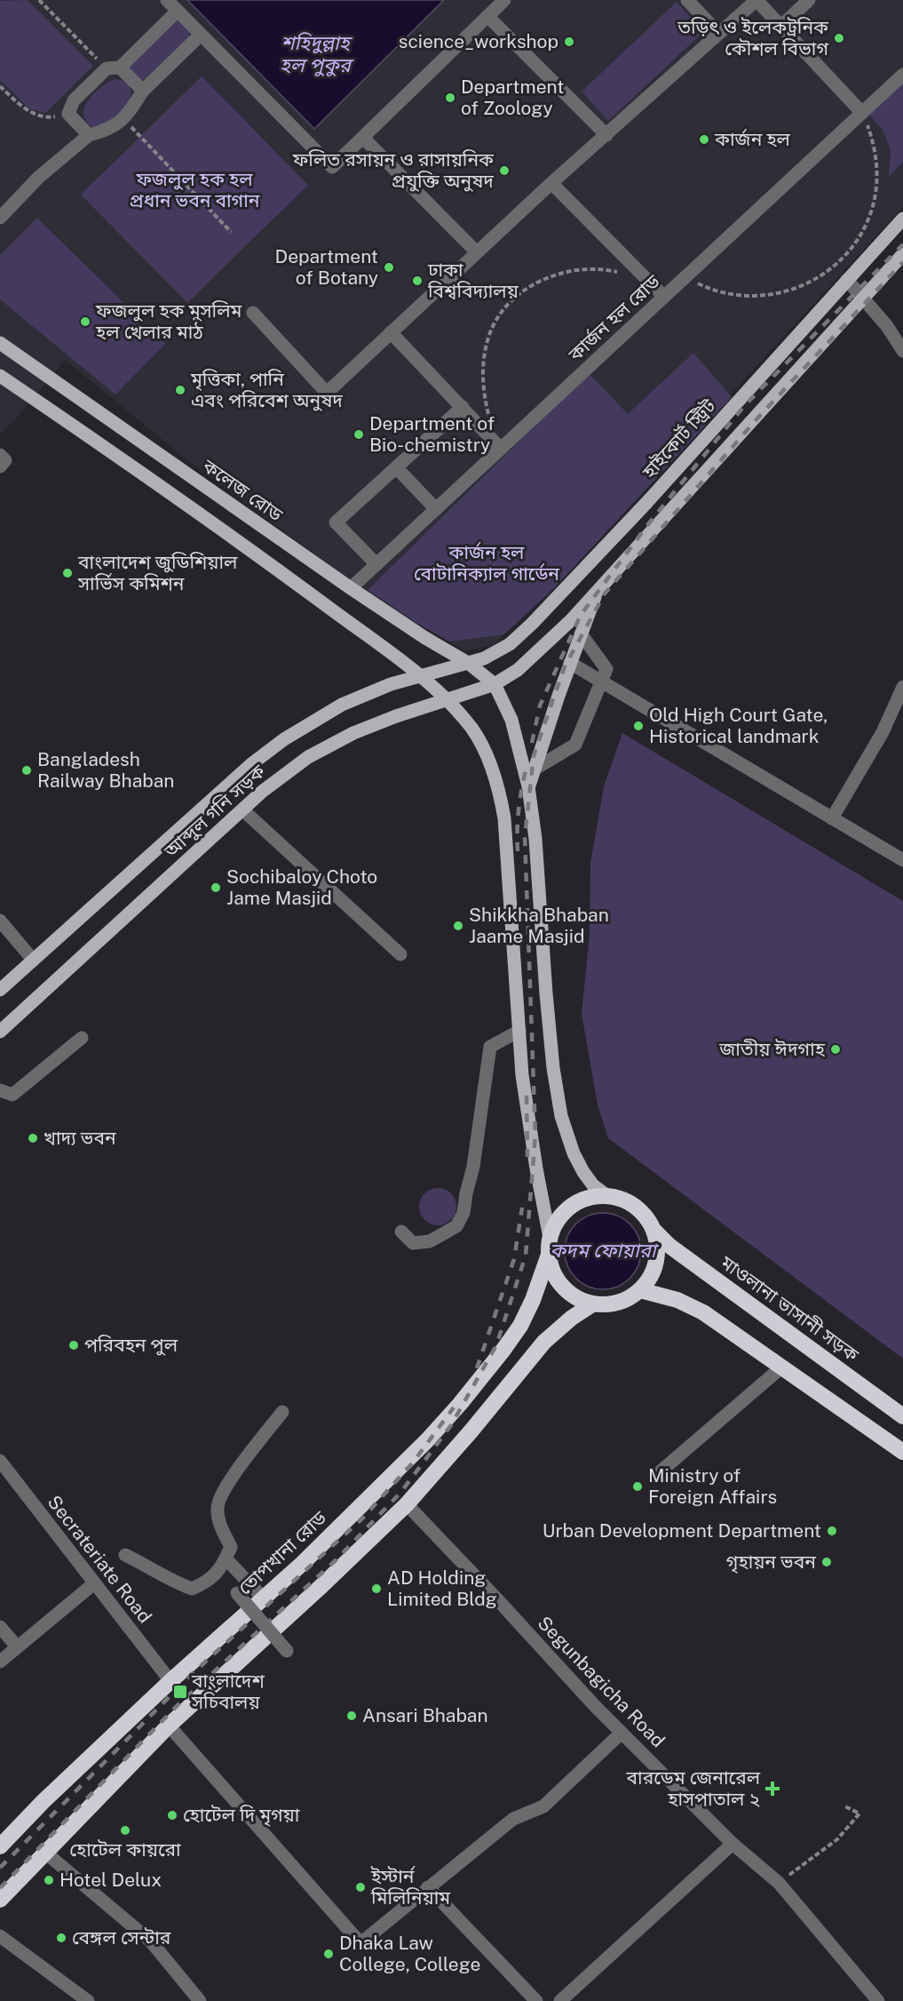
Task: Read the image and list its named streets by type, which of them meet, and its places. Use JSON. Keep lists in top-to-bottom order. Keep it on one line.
{"streets":{"highway":["মাওলানা ভাসানী সড়ক","তোপখানা রোড"],"main road":["হাইকোর্ট স্ট্রিট","কলেজ রোড","আব্দুল গনি সড়ক"],"street":["কার্জন হল রোড","Secrateriate Road","Segunbagicha Road"]},"crossings":[["কার্জন হল রোড","কলেজ রোড"],["হাইকোর্ট স্ট্রিট","কলেজ রোড"],["হাইকোর্ট স্ট্রিট","আব্দুল গনি সড়ক"],["কলেজ রোড","আব্দুল গনি সড়ক"],["মাওলানা ভাসানী সড়ক","তোপখানা রোড"],["তোপখানা রোড","Secrateriate Road"]],"water":["শহিদুল্লাহ হল পুকুর","কদম ফোয়ারা"],"parks":["ফজলুল হক হল প্রধান ভবন বাগান","কার্জন হল বোটানিক্যাল গার্ডেন"],"places":{"other":["তড়িৎ ও ইলেকট্রনিক কৌশল বিভাগ","science_workshop","Department of Zoology","কার্জন হল","ফলিত রসায়ন ও রাসায়নিক প্রযুক্তি অনুষদ","Department of Botany","ঢাকা বিশ্ববিদ্যালয়","ফজলুল হক মুসলিম হল খেলার মাঠ","মৃত্তিকা, পানি এবং পরিবেশ অনুষদ","Department of Bio-chemistry","বাংলাদেশ জুডিশিয়াল সার্ভিস কমিশন","Old High Court Gate, Historical landmark","Bangladesh Railway Bhaban","Sochibaloy Choto Jame Masjid","Shikkha Bhaban Jaame Masjid","জাতীয় ঈদগাহ","খাদ্য ভবন","পরিবহন পুল","Ministry of Foreign Affairs","Urban Development Department","গৃহায়ন ভবন","AD Holding Limited Bldg","Ansari Bhaban","হোটেল দি মৃগয়া","হোটেল কায়রো","Hotel Delux","ইস্টার্ন মিলিনিয়াম","বেঙ্গল সেন্টার","Dhaka Law College, College"],"transit":["বাংলাদেশ সচিবালয়"],"health":["বারডেম জেনারেল হাসপাতাল ২"]}}
